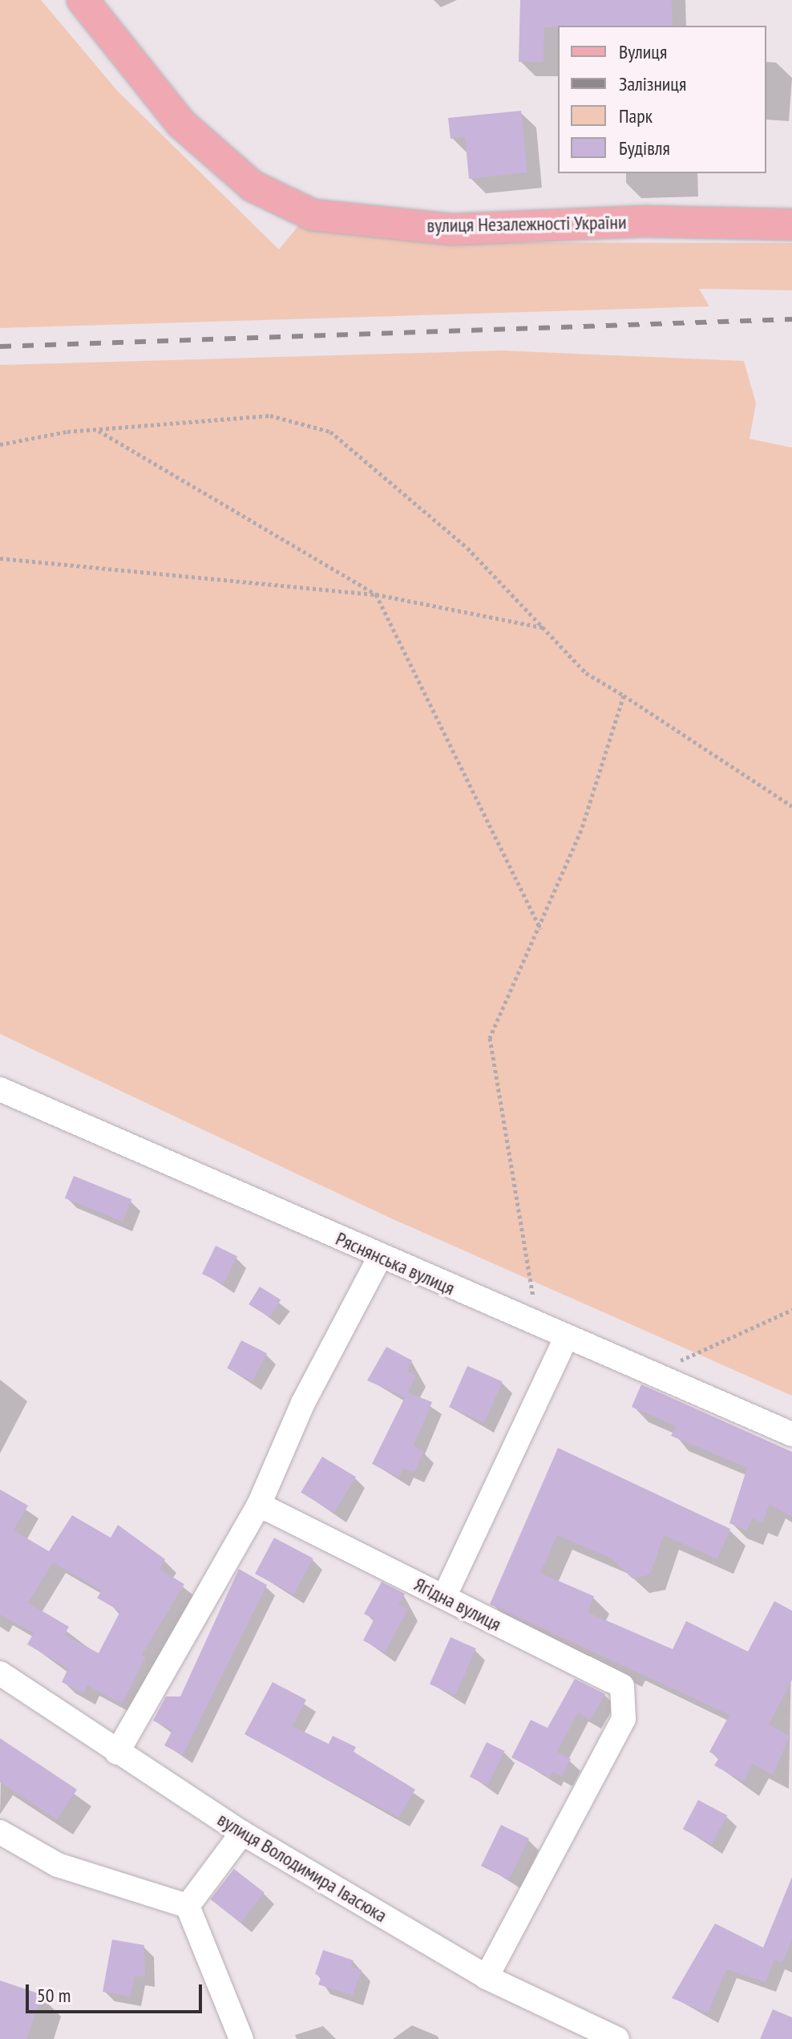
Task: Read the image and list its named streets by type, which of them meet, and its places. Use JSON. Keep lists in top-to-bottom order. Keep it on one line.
{"streets":{"main road":["вулиця Незалежності України"],"street":["Ряснянська вулиця","Ягідна вулиця","вулиця Володимира Івасюка"]},"crossings":[["Ягідна вулиця","вулиця Володимира Івасюка"]],"legend":["Вулиця","Залізниця","Парк","Будівля"],"scale_bar":"50 m"}
